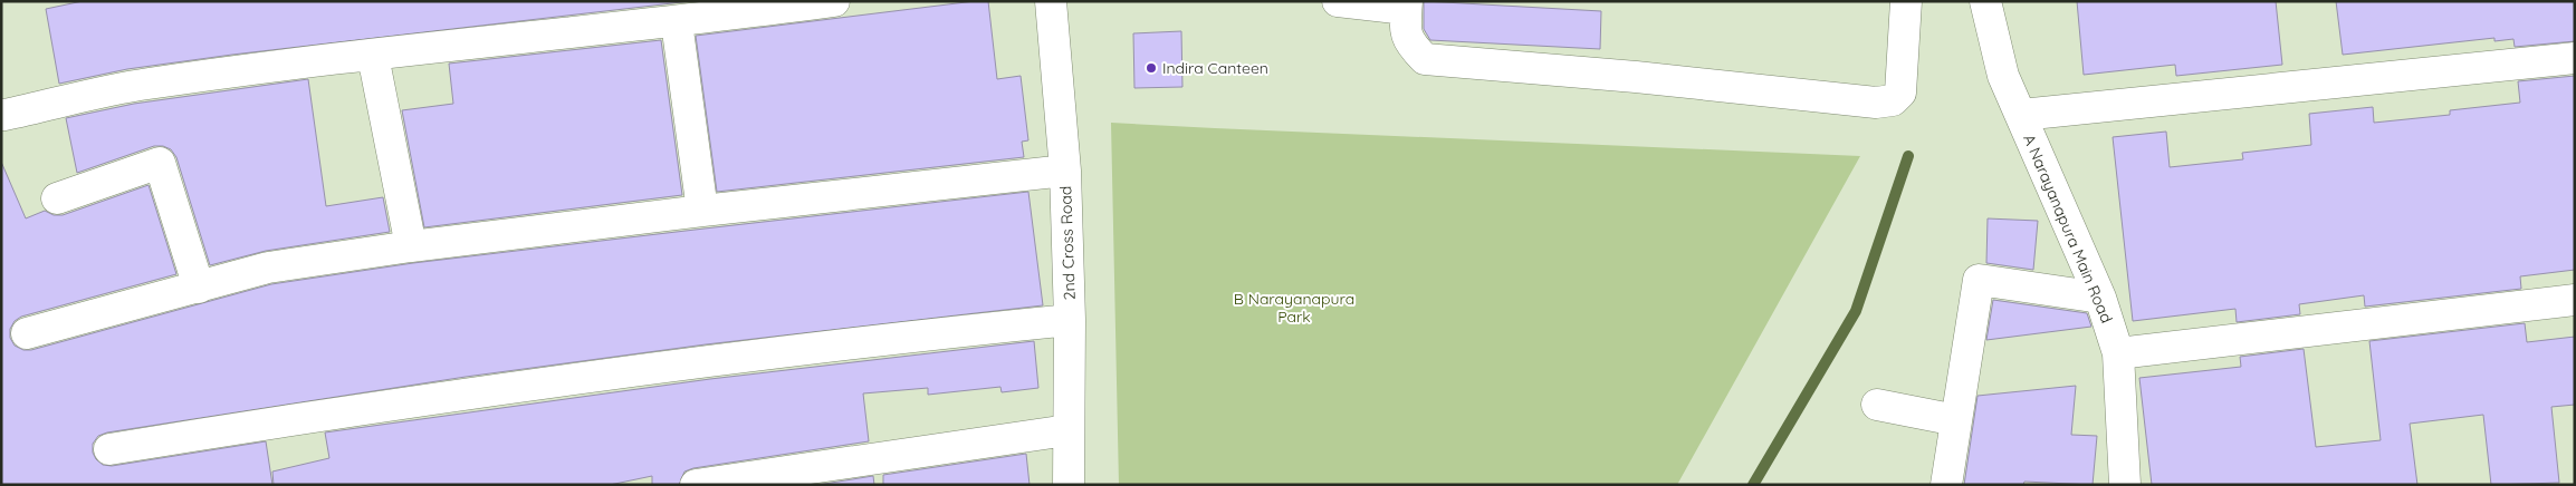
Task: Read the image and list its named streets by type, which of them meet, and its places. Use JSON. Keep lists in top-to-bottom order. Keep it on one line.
{"streets":{"street":["A Narayanapura Main Road","2nd Cross Road"]},"parks":["B Narayanapura Park"],"places":["Indira Canteen"]}
